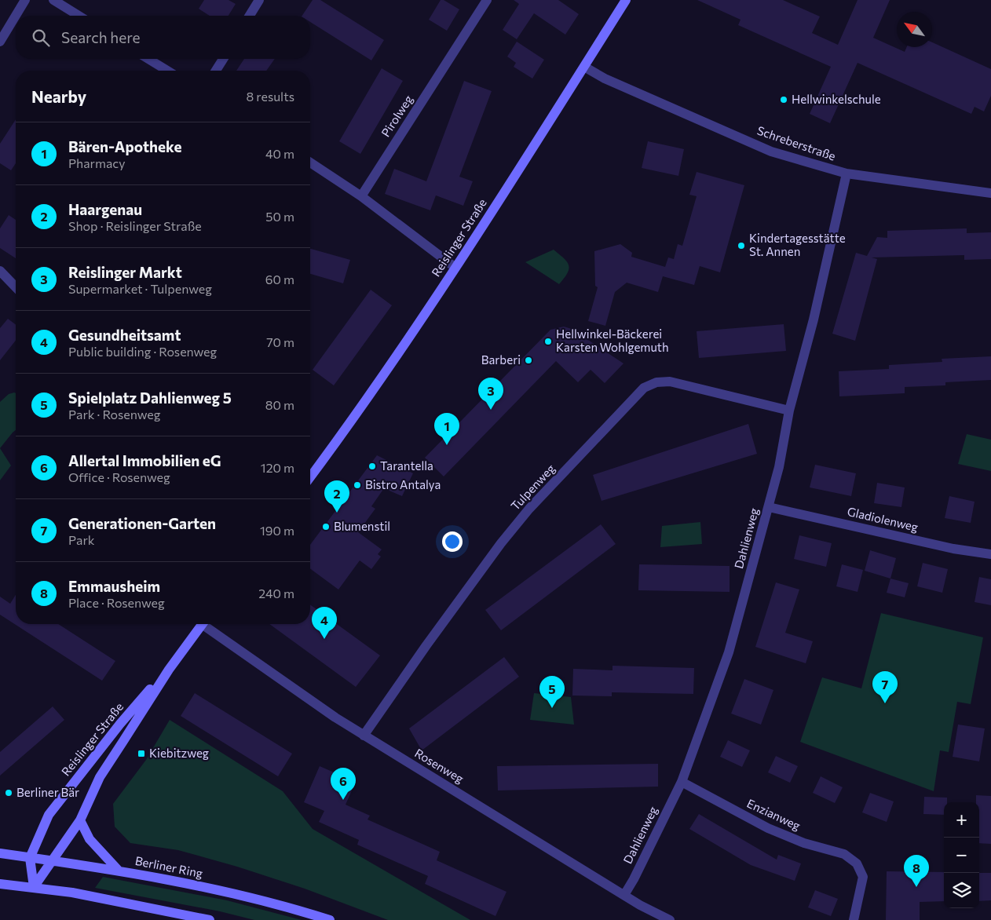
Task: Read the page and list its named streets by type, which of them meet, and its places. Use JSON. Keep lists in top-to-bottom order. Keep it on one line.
{"streets":{"street":["Pirolweg","Schreberstraße","Reislinger Straße","Tulpenweg","Gladiolenweg","Dahlienweg","Rosenweg","Enzianweg","Berliner Ring"]},"crossings":[["Schreberstraße","Reislinger Straße"],["Schreberstraße","Dahlienweg"],["Reislinger Straße","Berliner Ring"],["Tulpenweg","Dahlienweg"],["Tulpenweg","Rosenweg"],["Gladiolenweg","Dahlienweg"],["Dahlienweg","Rosenweg"],["Dahlienweg","Enzianweg"]],"places":{"other":["Hellwinkelschule","Kindertagesstätte St. Annen","Hellwinkel-Bäckerei Karsten Wohlgemuth","Barberi","Tarantella","Bistro Antalya","Blumenstil","Berliner Bär"],"transit":["Kiebitzweg"]},"north":"top left","page":{"search":"Search here","heading":["Nearby","8 results"],"list":[{"mark":"1","name":"Bären-Apotheke","note":"Pharmacy","value":"40 m"},{"mark":"2","name":"Haargenau","note":"Shop · Reislinger Straße","value":"50 m"},{"mark":"3","name":"Reislinger Markt","note":"Supermarket · Tulpenweg","value":"60 m"},{"mark":"4","name":"Gesundheitsamt","note":"Public building · Rosenweg","value":"70 m"},{"mark":"5","name":"Spielplatz Dahlienweg 5","note":"Park · Rosenweg","value":"80 m"},{"mark":"6","name":"Allertal Immobilien eG","note":"Office · Rosenweg","value":"120 m"},{"mark":"7","name":"Generationen-Garten","note":"Park","value":"190 m"},{"mark":"8","name":"Emmausheim","note":"Place · Rosenweg","value":"240 m"}],"pins":["3","1","2","4","7","5","6","8"],"map_buttons":["+","−"]}}
